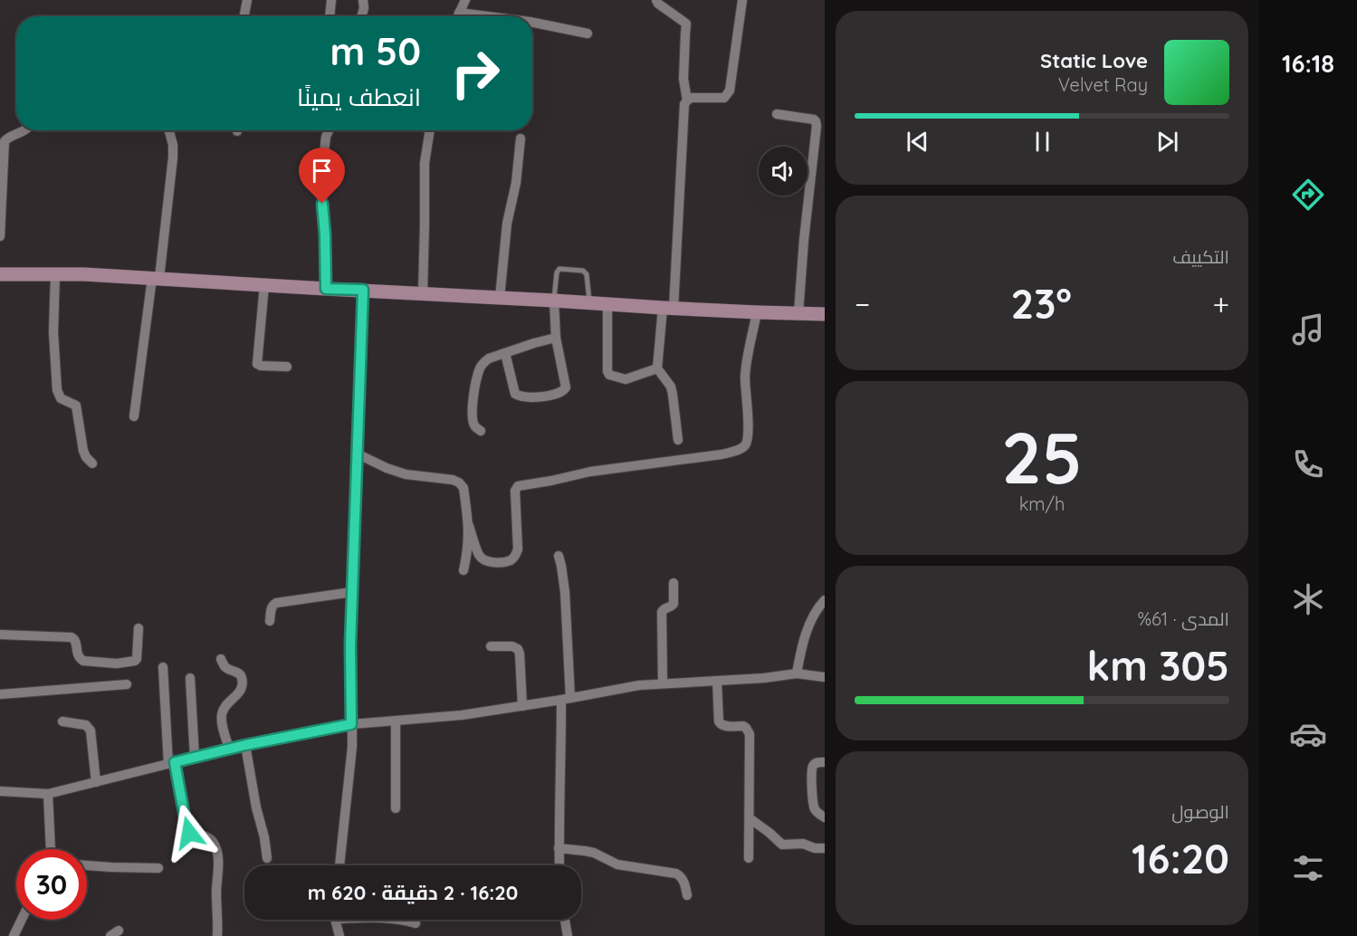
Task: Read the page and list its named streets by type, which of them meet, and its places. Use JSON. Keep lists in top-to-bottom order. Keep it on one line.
{"page":{"tabs":"16:18","turn":["50 m","انعطف يمينًا"],"song":["Static Love","Velvet Ray"],"tile":["التكييف",["25","km/h"],["المدى · 61%","305 km"],["الوصول","16:20"]],"heat":["−","23°","+"],"limit":"30","trip":"16:20 · 2 دقيقة · 620 m"}}
